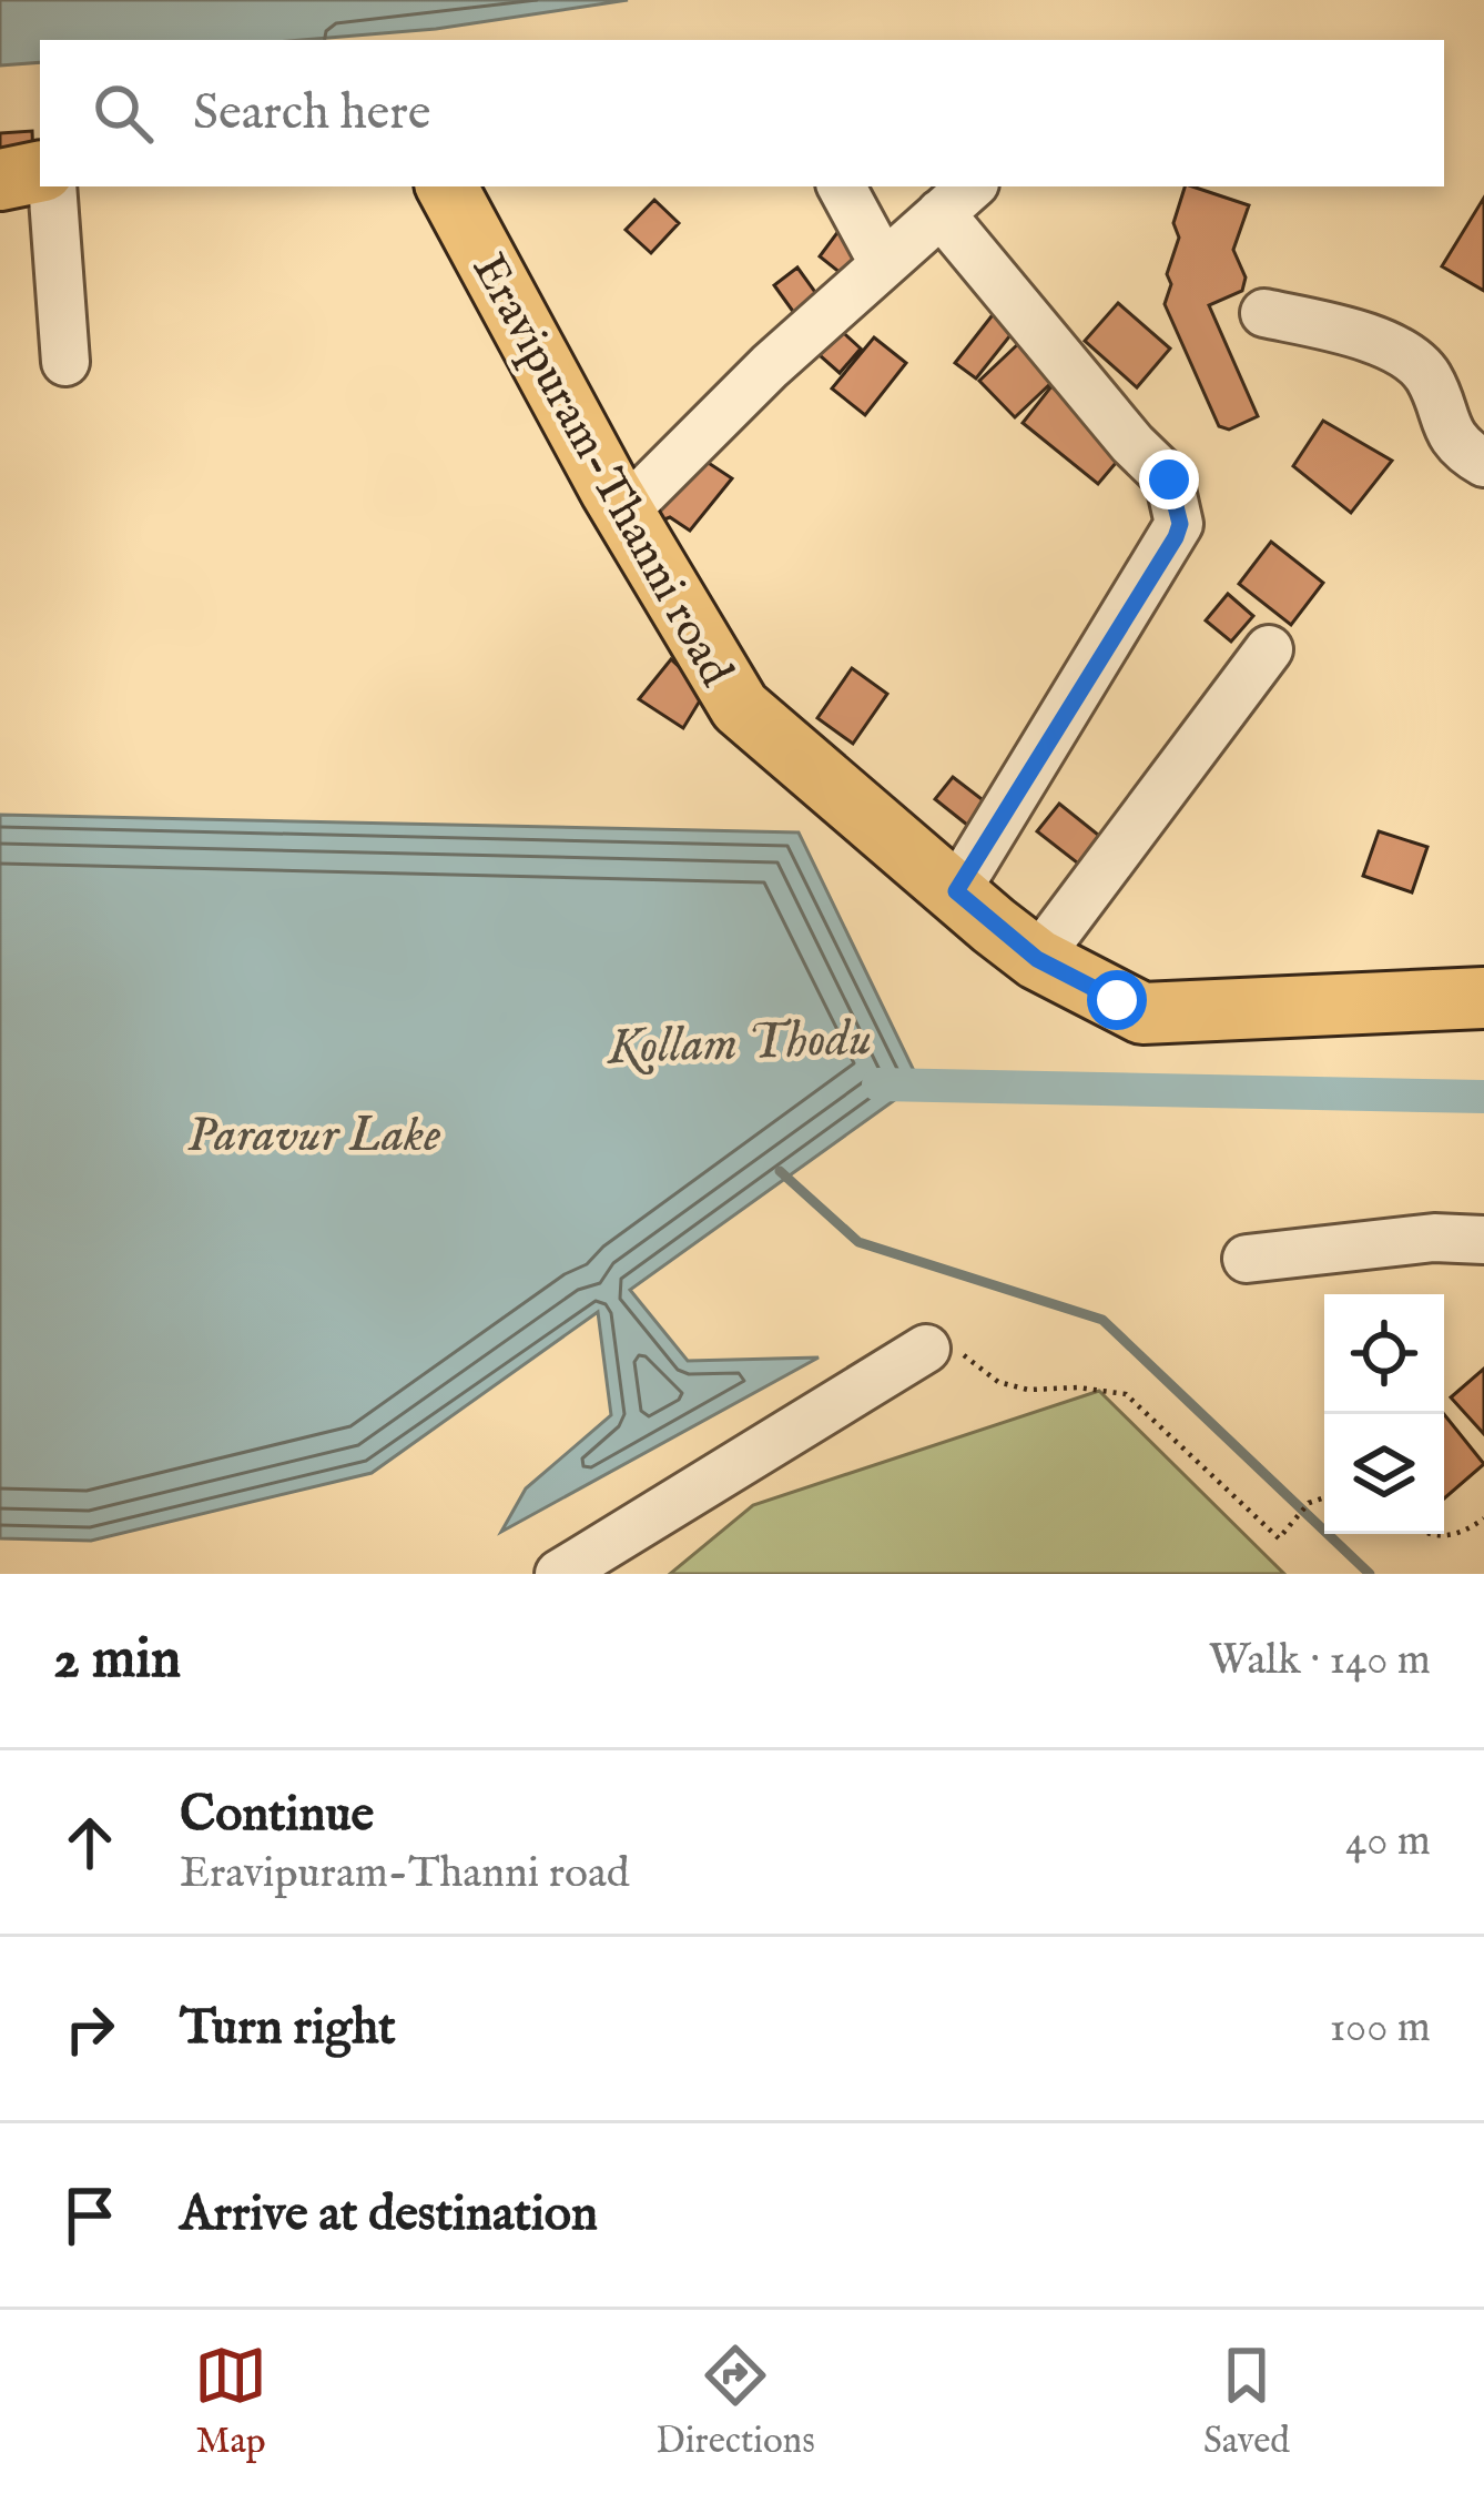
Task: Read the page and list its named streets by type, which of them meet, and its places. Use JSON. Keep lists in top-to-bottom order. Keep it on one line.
{"streets":{"main road":["Eravipuram-Thanni road"]},"water":["Kollam Thodu","Paravur Lake"],"page":{"search":"Search here","heading":["2 min","Walk · 140 m"],"list":[["Continue","Eravipuram-Thanni road","40 m"],["Turn right","100 m"],"Arrive at destination"],"nav":["Map","Directions","Saved"]}}
